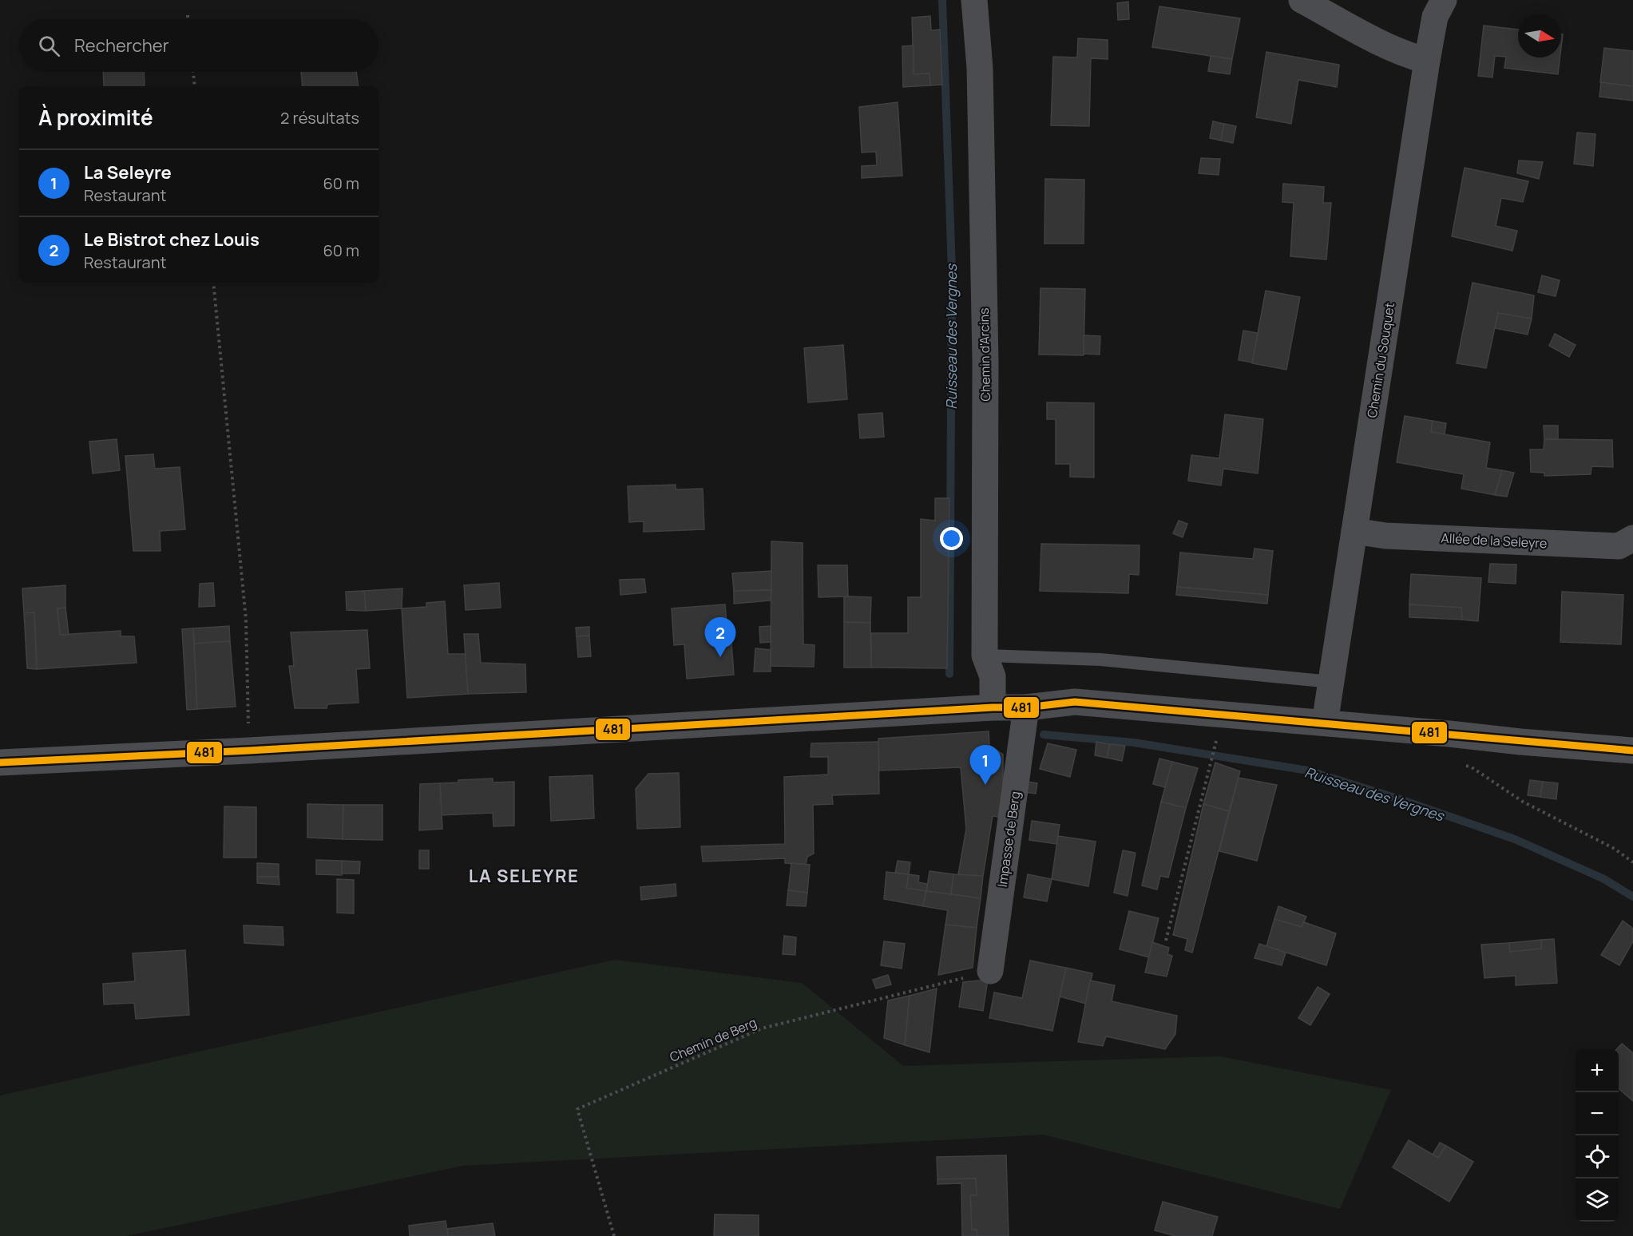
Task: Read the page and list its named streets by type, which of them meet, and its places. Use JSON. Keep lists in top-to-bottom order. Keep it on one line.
{"streets":{"street":["Chemin d'Arcins","Chemin du Souquet","Allée de la Seleyre","Impasse de Berg"],"path":["Chemin de Berg"]},"crossings":[["Chemin du Souquet","Allée de la Seleyre"],["Impasse de Berg","Chemin de Berg"]],"districts":["LA SELEYRE"],"water":["Ruisseau des Vergnes"],"lines":["transit line 481"],"north":"right","page":{"search":"Rechercher","heading":["À proximité","2 résultats"],"list":[{"mark":"1","name":"La Seleyre","note":"Restaurant","value":"60 m"},{"mark":"2","name":"Le Bistrot chez Louis","note":"Restaurant","value":"60 m"}],"pins":["2","1"],"map_buttons":["+","−"]}}
